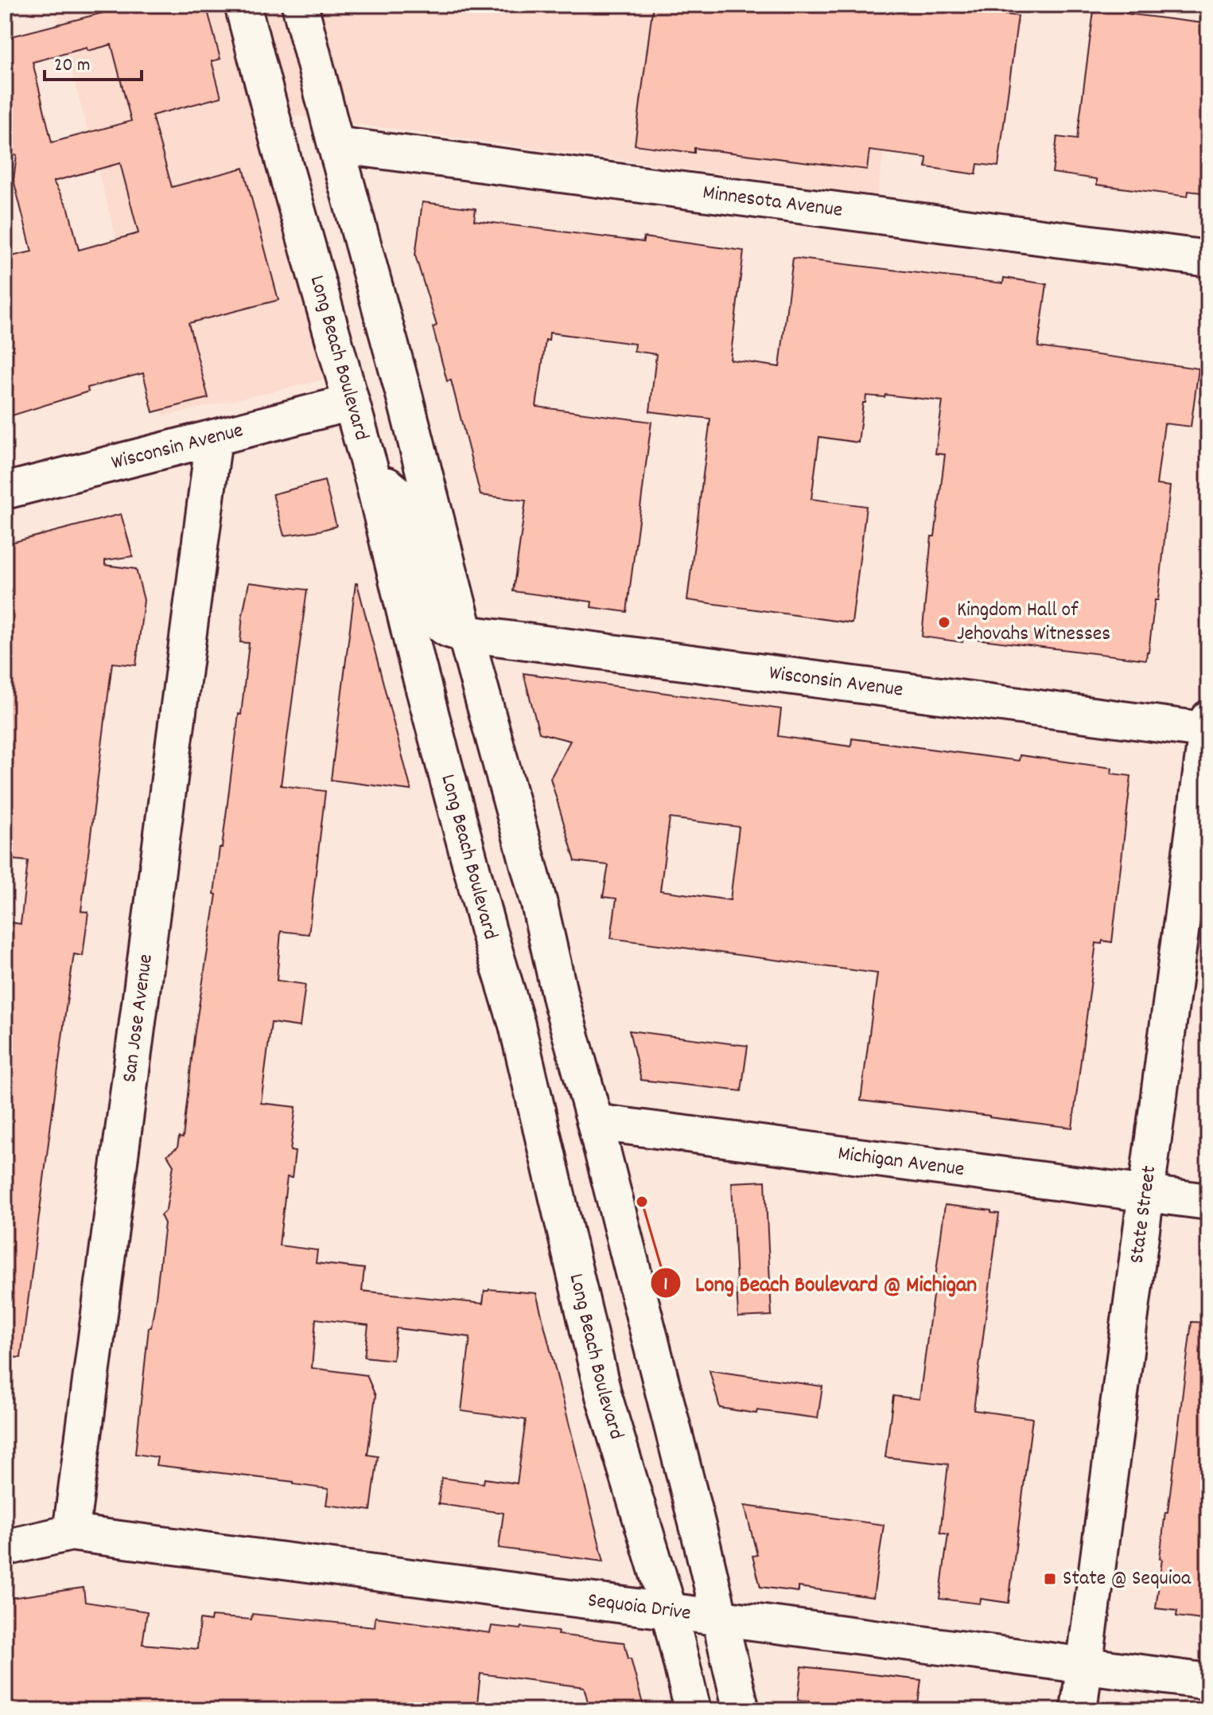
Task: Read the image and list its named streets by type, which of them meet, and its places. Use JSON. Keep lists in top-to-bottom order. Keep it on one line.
{"streets":{"street":["Minnesota Avenue","Long Beach Boulevard","Wisconsin Avenue","San Jose Avenue","Michigan Avenue","State Street","Sequoia Drive"]},"crossings":[["Long Beach Boulevard","Wisconsin Avenue"],["Long Beach Boulevard","Sequoia Drive"],["Wisconsin Avenue","San Jose Avenue"],["Wisconsin Avenue","State Street"],["San Jose Avenue","Sequoia Drive"],["Michigan Avenue","State Street"],["State Street","Sequoia Drive"]],"places":{"other":["Kingdom Hall of Jehovahs Witnesses","Long Beach Boulevard @ Michigan"],"transit":["State @ Sequioa"]},"scale_bar":"20 m"}
